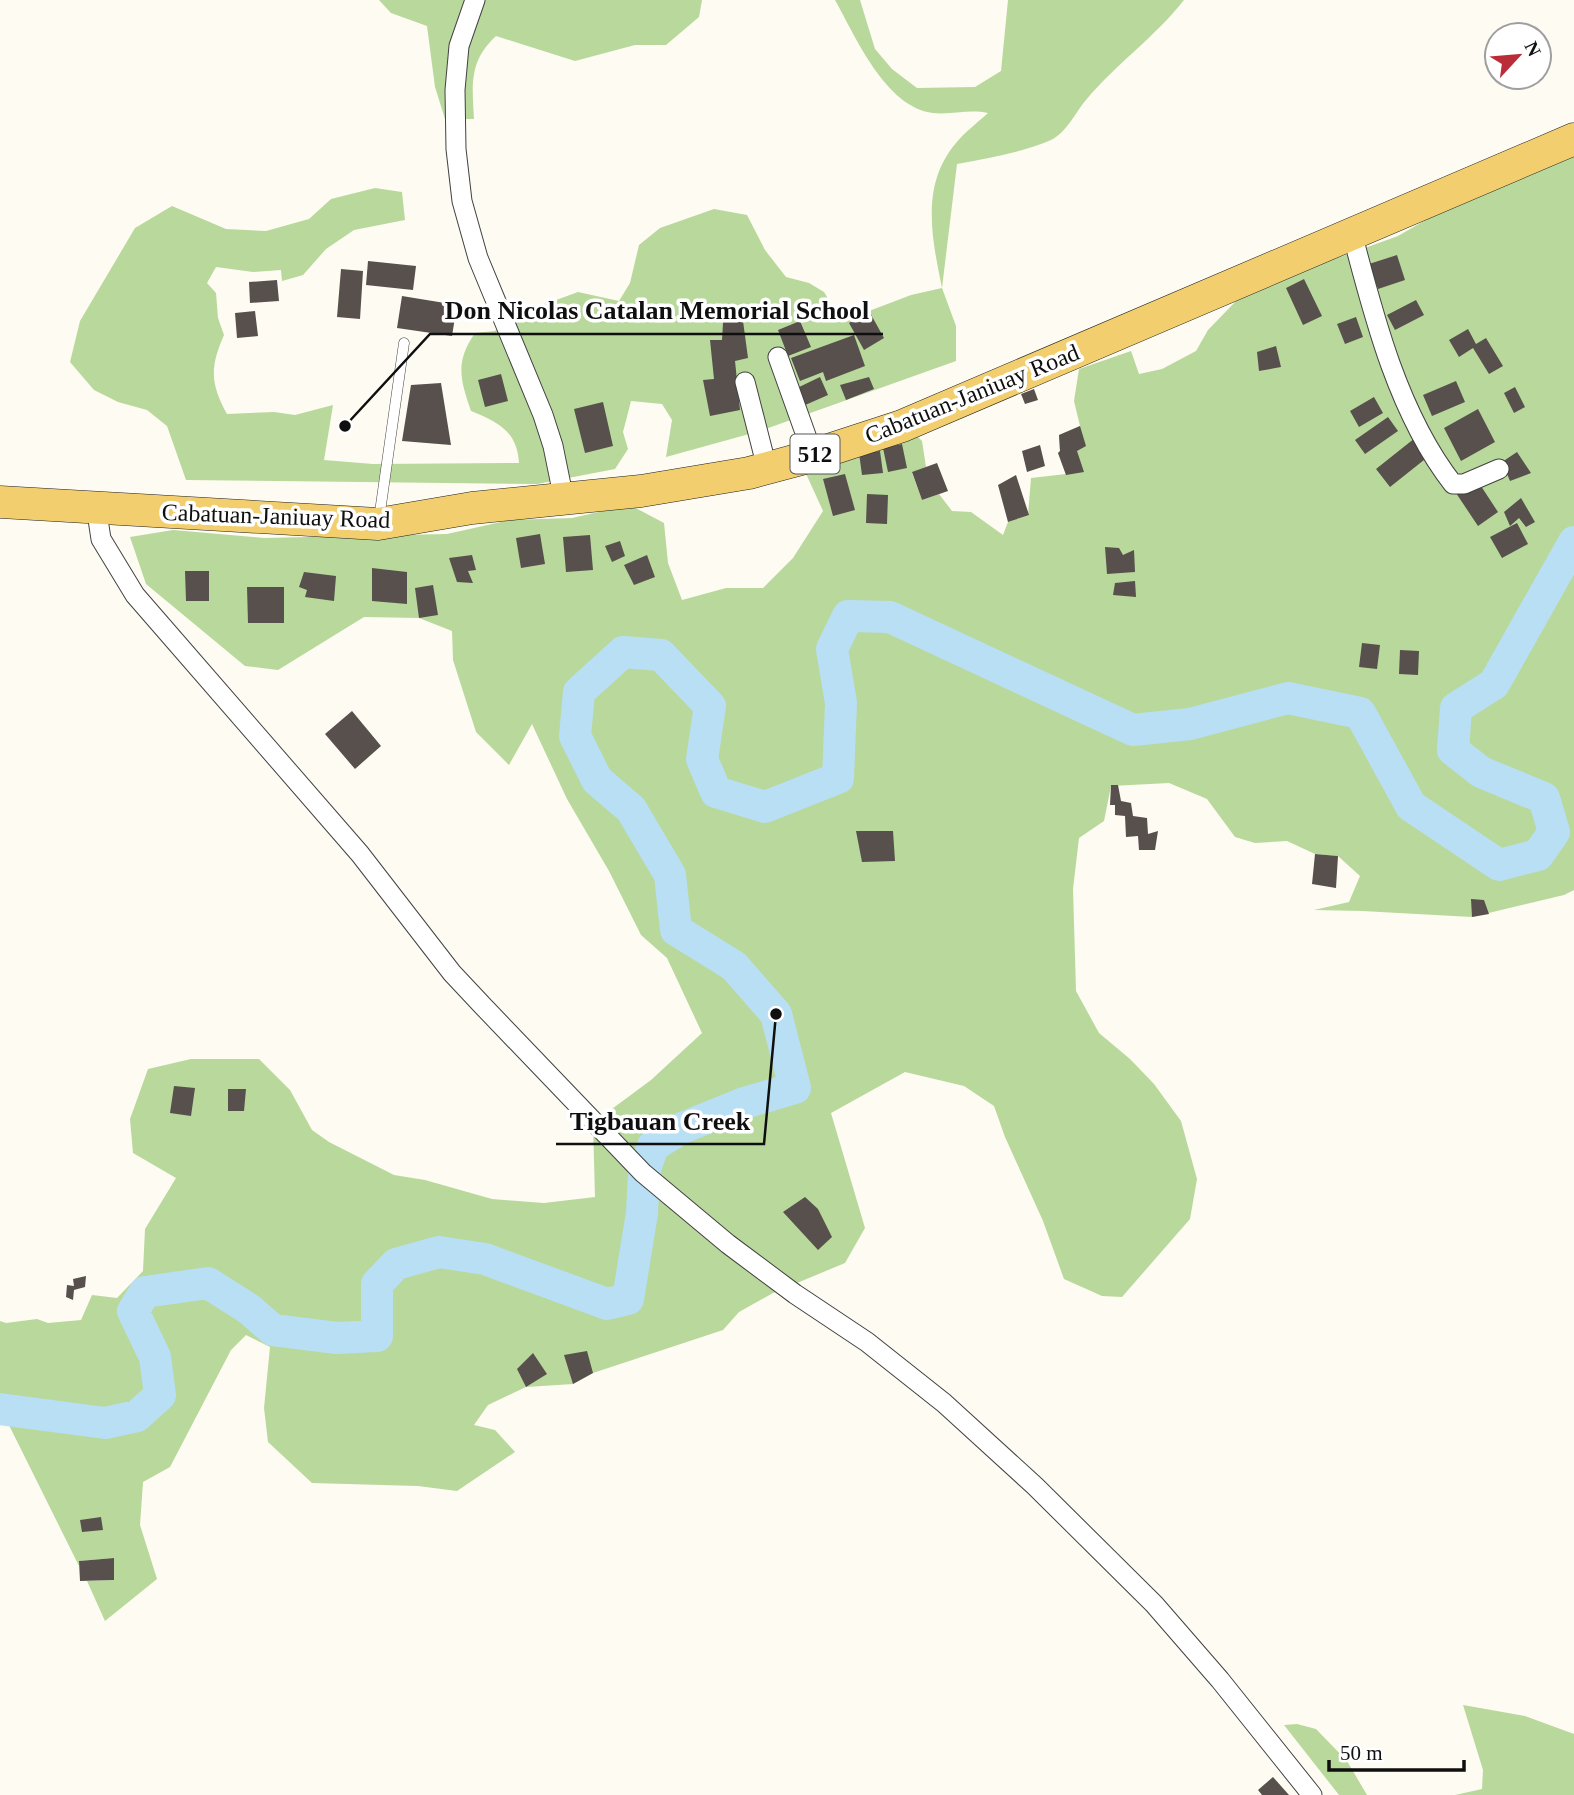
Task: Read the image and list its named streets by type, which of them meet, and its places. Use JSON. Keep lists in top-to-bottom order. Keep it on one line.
{"streets":{"main road":["Cabatuan-Janiuay Road","512"]},"places":["Don Nicolas Catalan Memorial School","Tigbauan Creek"],"scale_bar":"50 m","north":"top right"}
